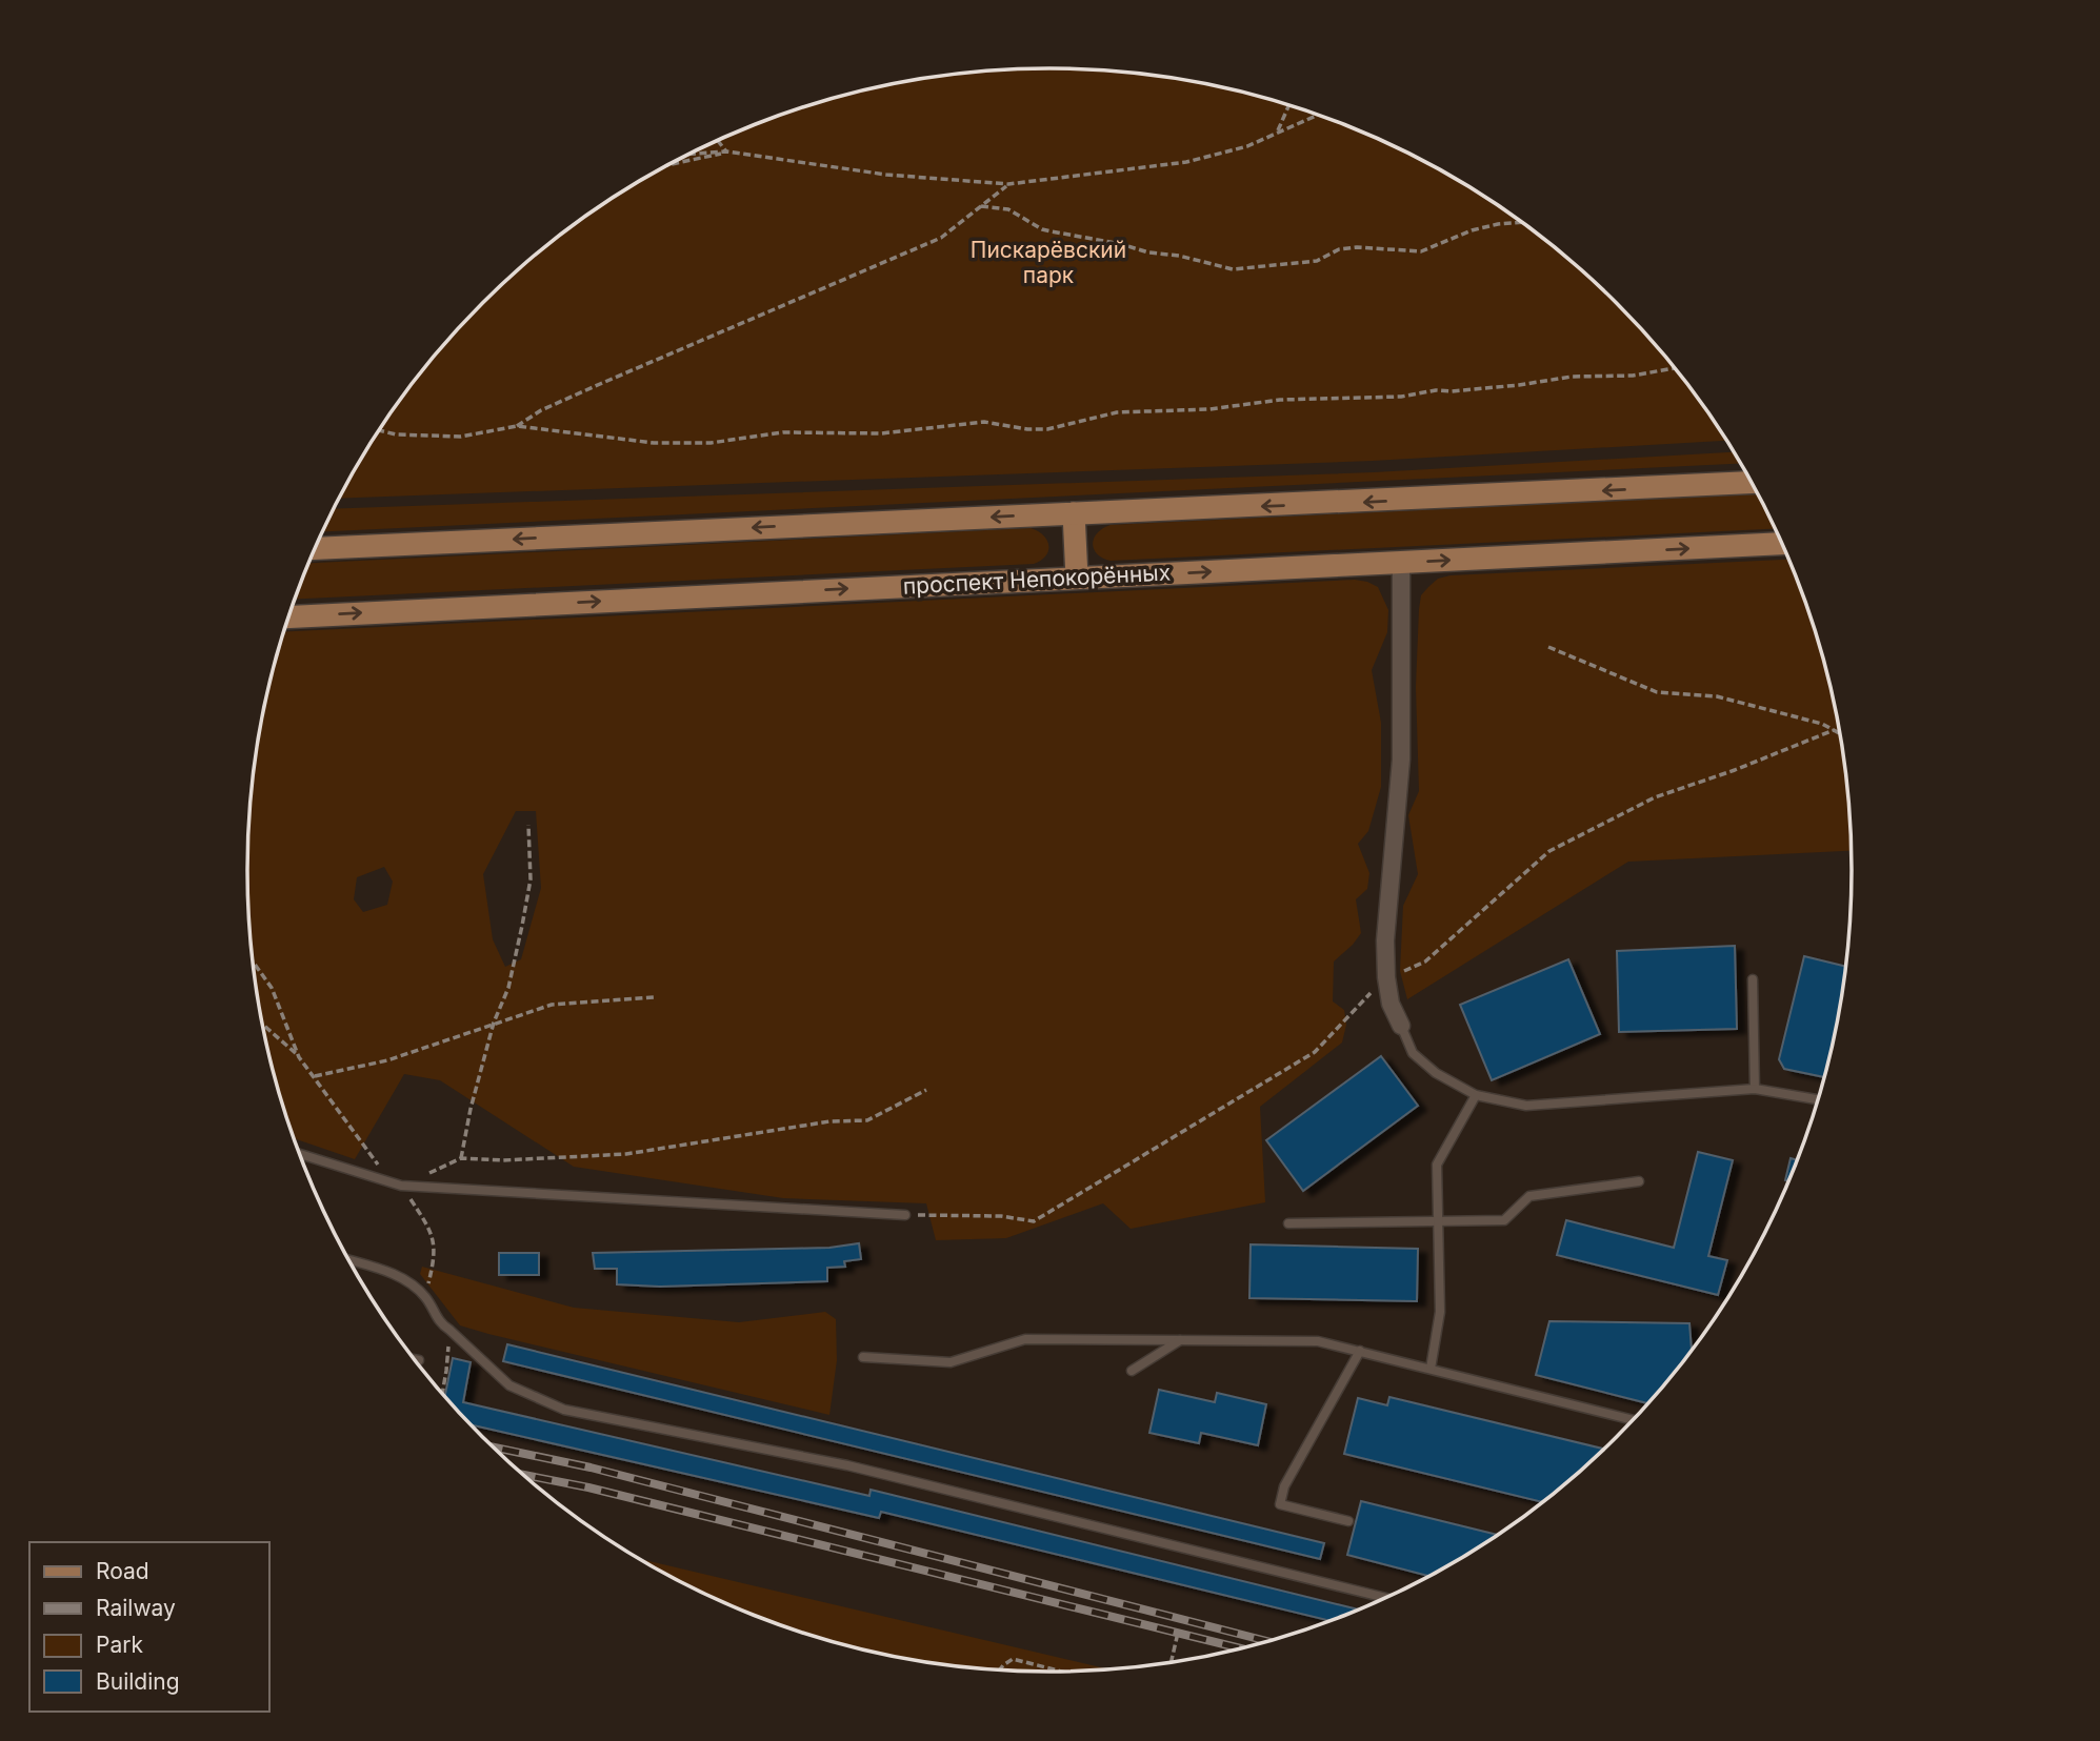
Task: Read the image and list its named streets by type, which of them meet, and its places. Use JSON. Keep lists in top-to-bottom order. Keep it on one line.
{"streets":{"main road":["проспект Непокорённых"]},"parks":["Пискарёвский парк"],"legend":["Road","Railway","Park","Building"]}
